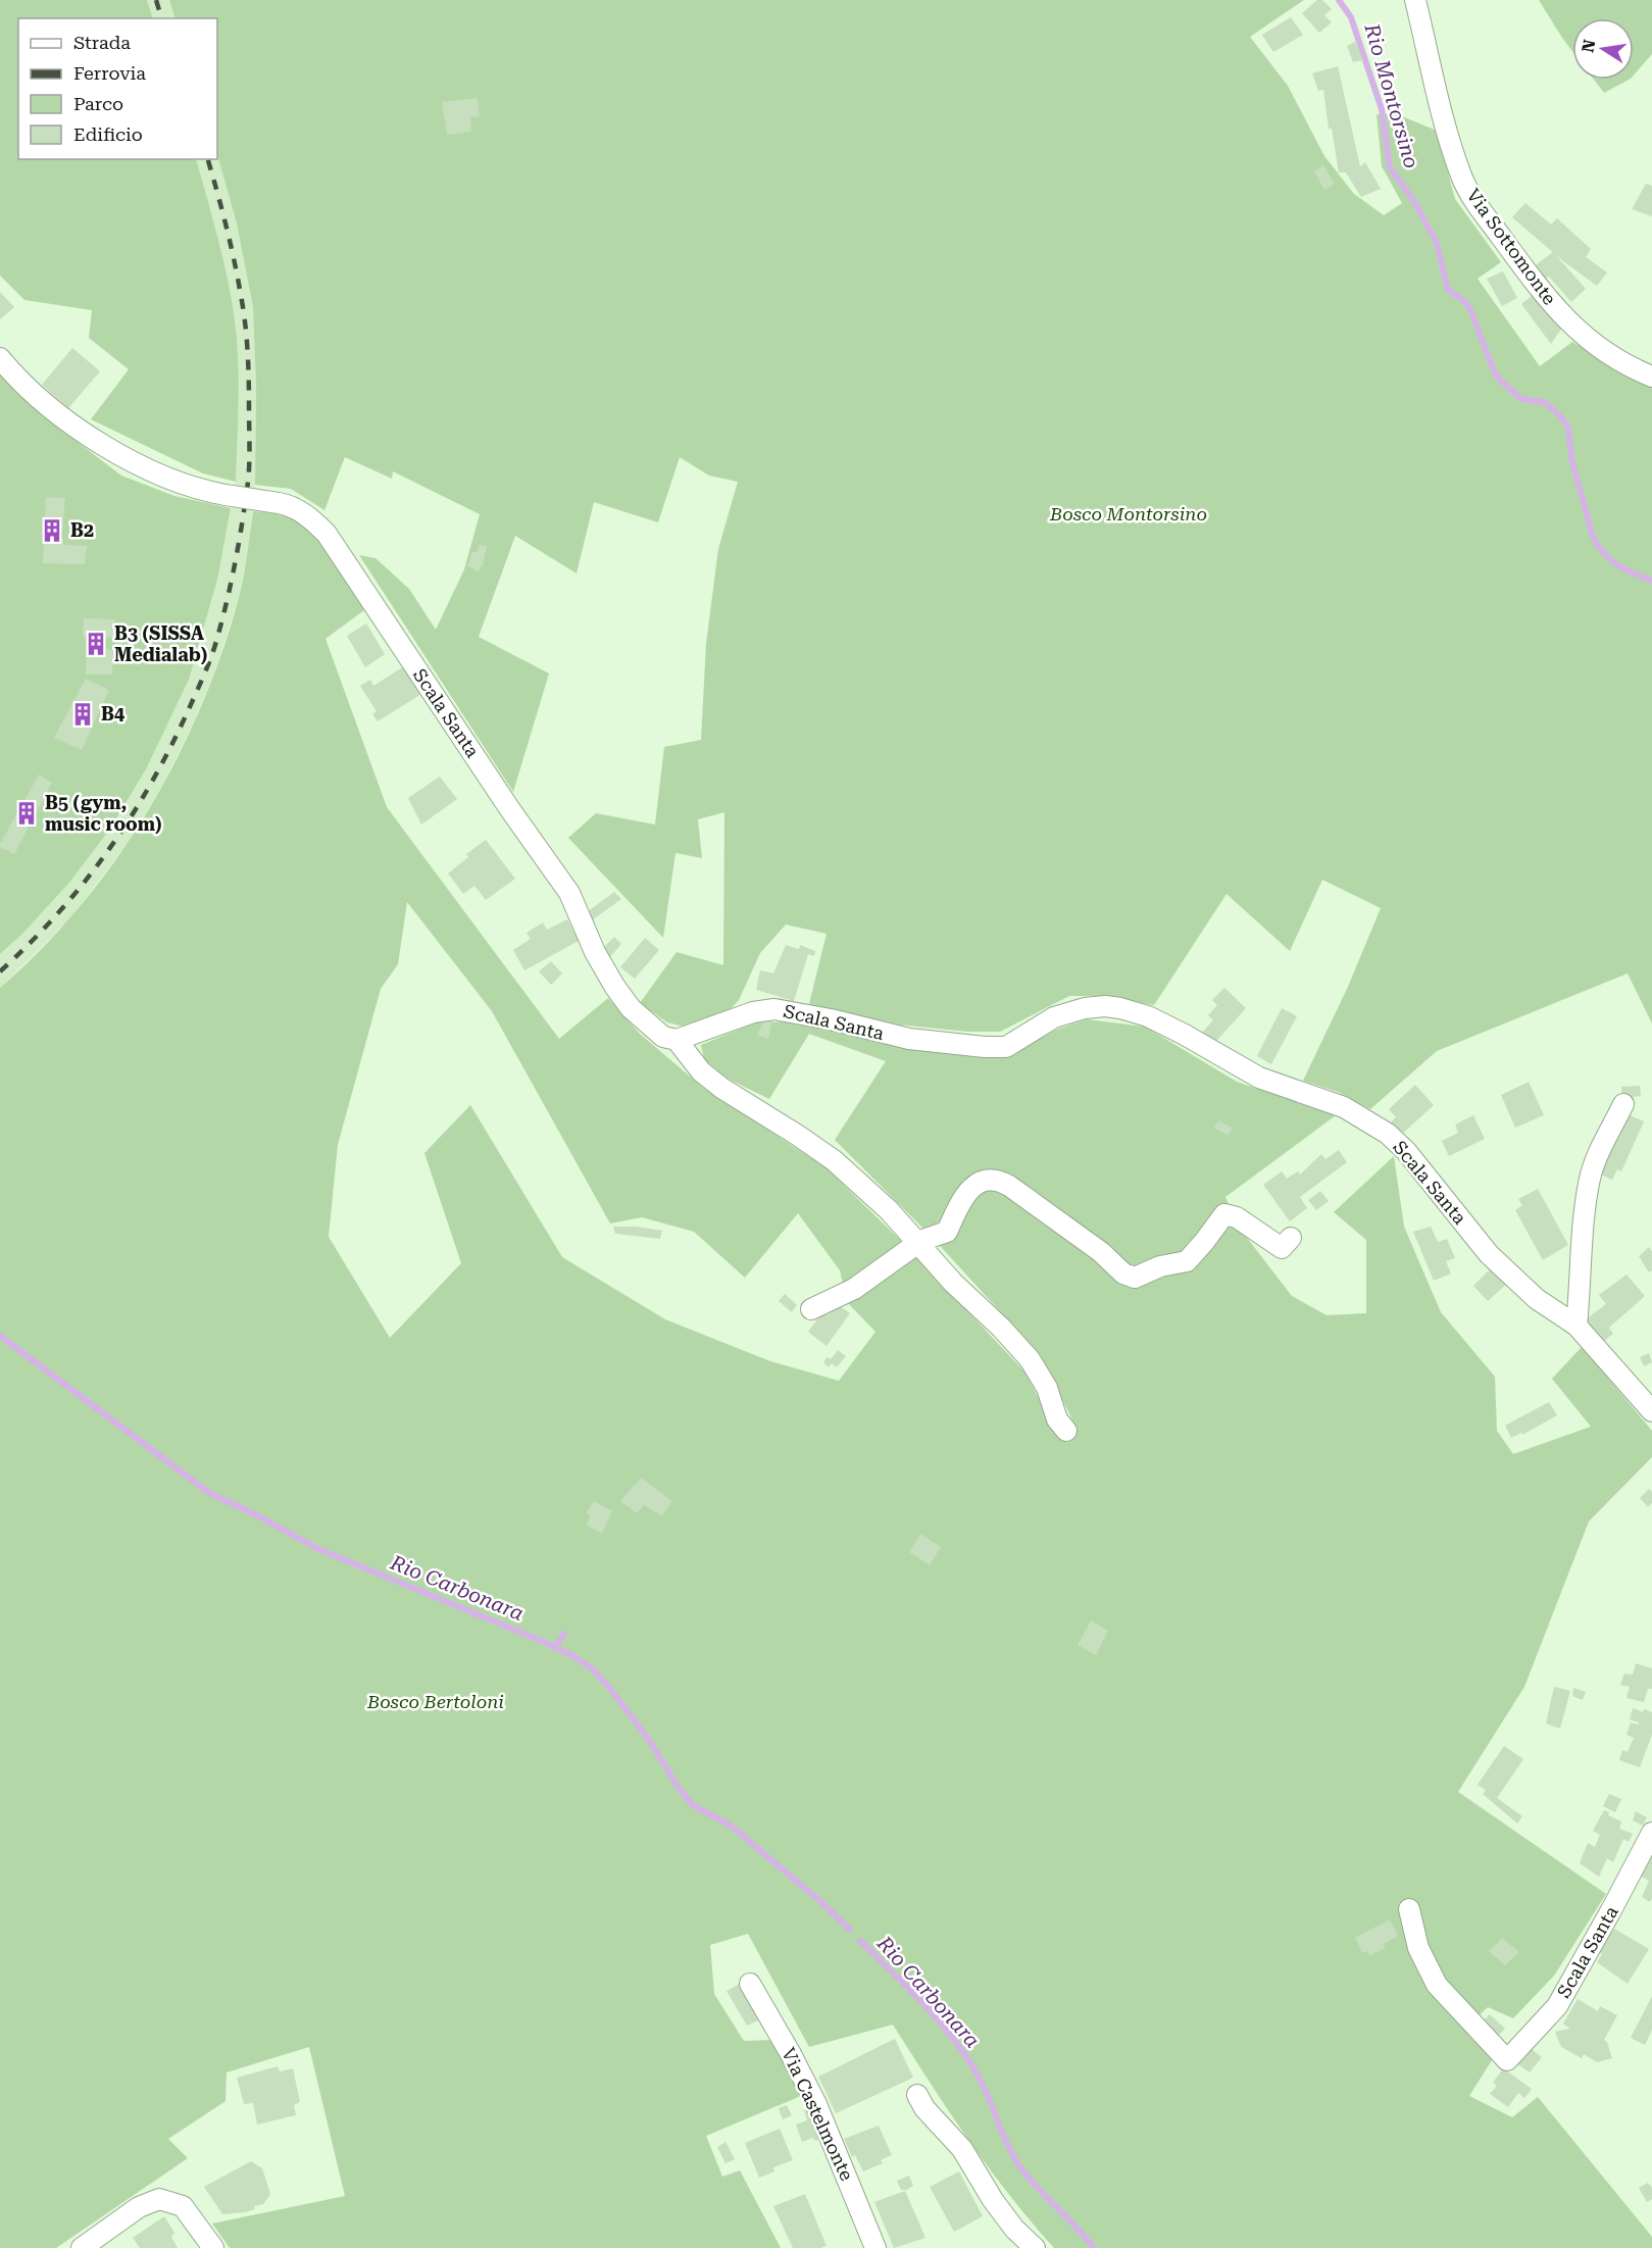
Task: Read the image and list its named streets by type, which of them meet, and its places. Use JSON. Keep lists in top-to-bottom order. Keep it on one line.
{"streets":{"street":["Via Sottomonte","Scala Santa","Via Castelmonte"]},"water":["Rio Montorsino","Rio Carbonara"],"parks":["Bosco Montorsino","Bosco Bertoloni"],"places":{"building":["B2","B3 (SISSA Medialab)","B4","B5 (gym, music room)"]},"legend":["Strada","Ferrovia","Parco","Edificio"],"north":"left"}
